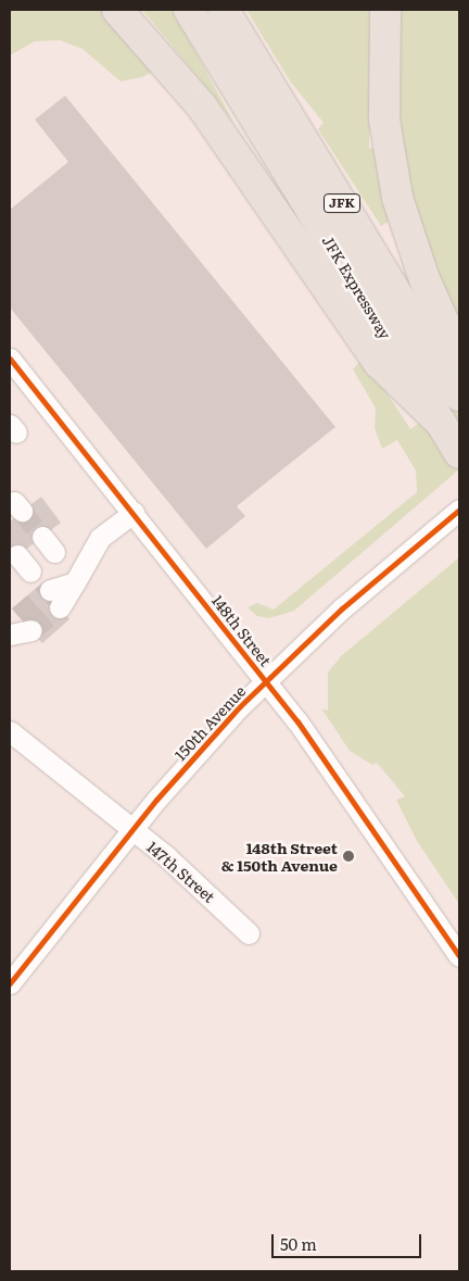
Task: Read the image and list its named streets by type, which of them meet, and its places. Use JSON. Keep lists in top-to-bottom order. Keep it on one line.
{"streets":{"highway":["JFK","JFK Expressway"],"street":["148th Street","150th Avenue","147th Street"]},"crossings":[["148th Street","150th Avenue"],["150th Avenue","147th Street"]],"places":["148th Street & 150th Avenue"],"scale_bar":"50 m"}
